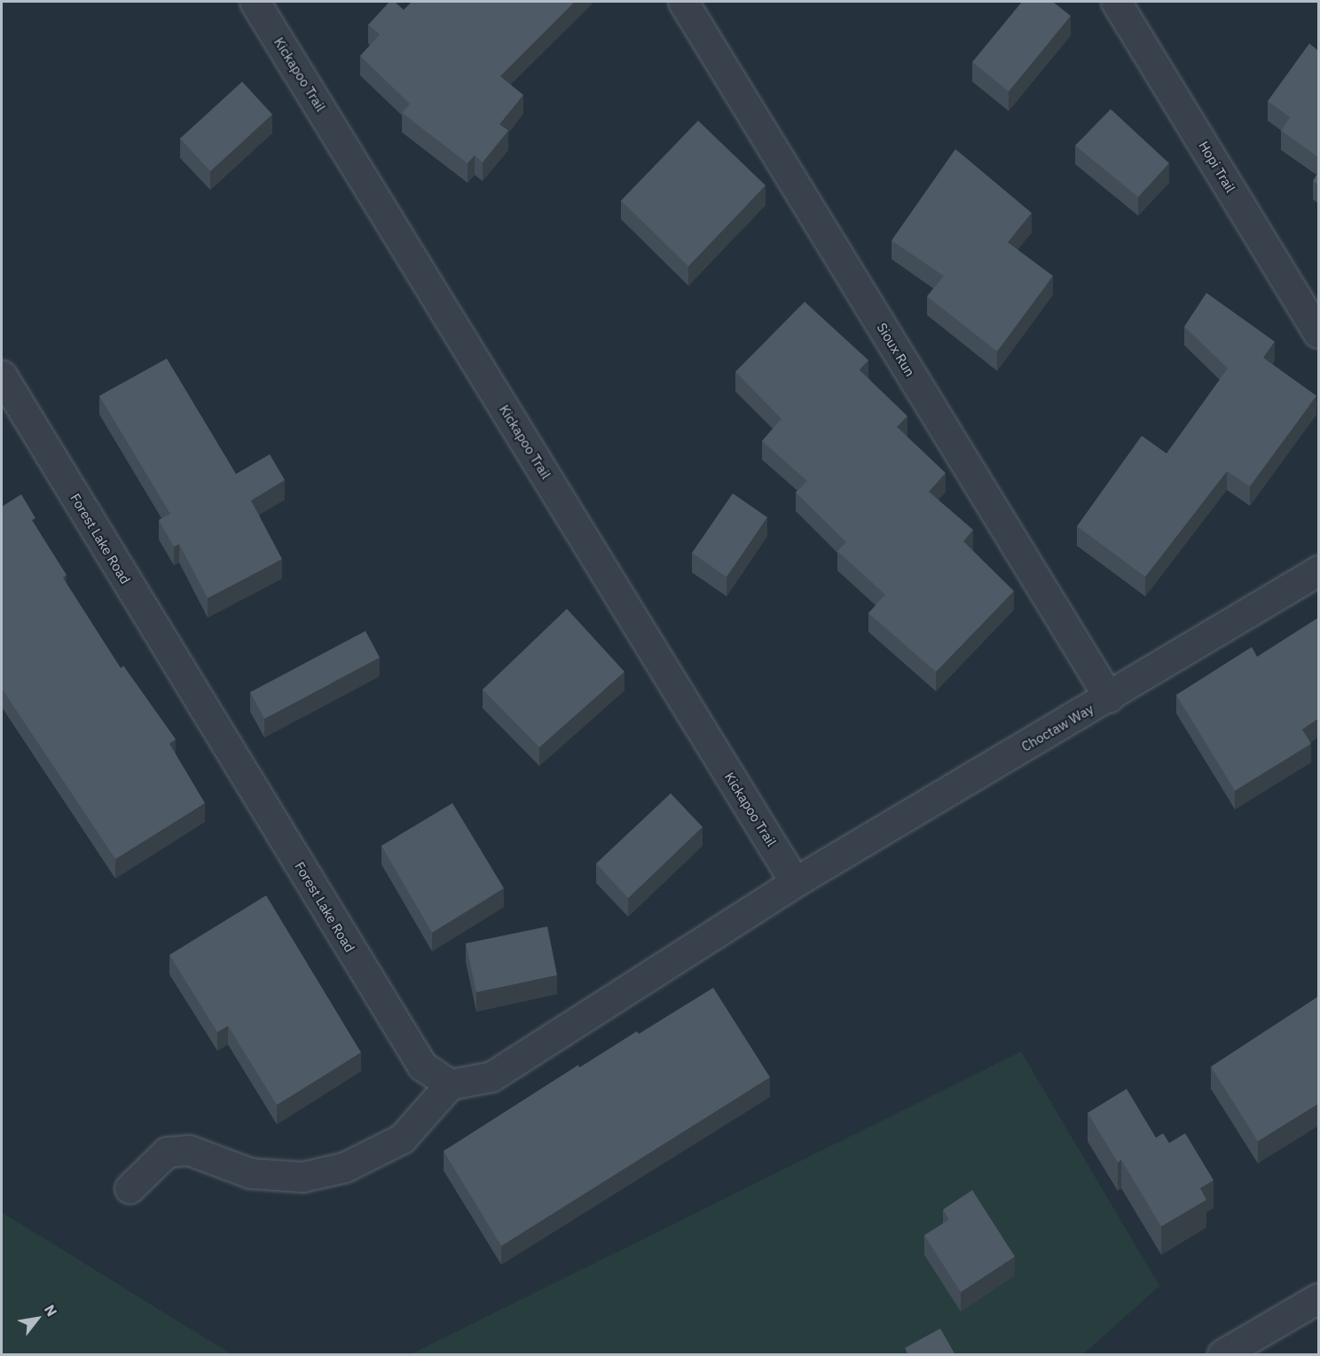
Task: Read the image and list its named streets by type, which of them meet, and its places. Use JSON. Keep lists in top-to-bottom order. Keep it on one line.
{"streets":{"street":["Kickapoo Trail","Hopi Trail","Sioux Run","Forest Lake Road","Choctaw Way"]},"crossings":[["Kickapoo Trail","Choctaw Way"],["Sioux Run","Choctaw Way"]],"north":"top right"}
